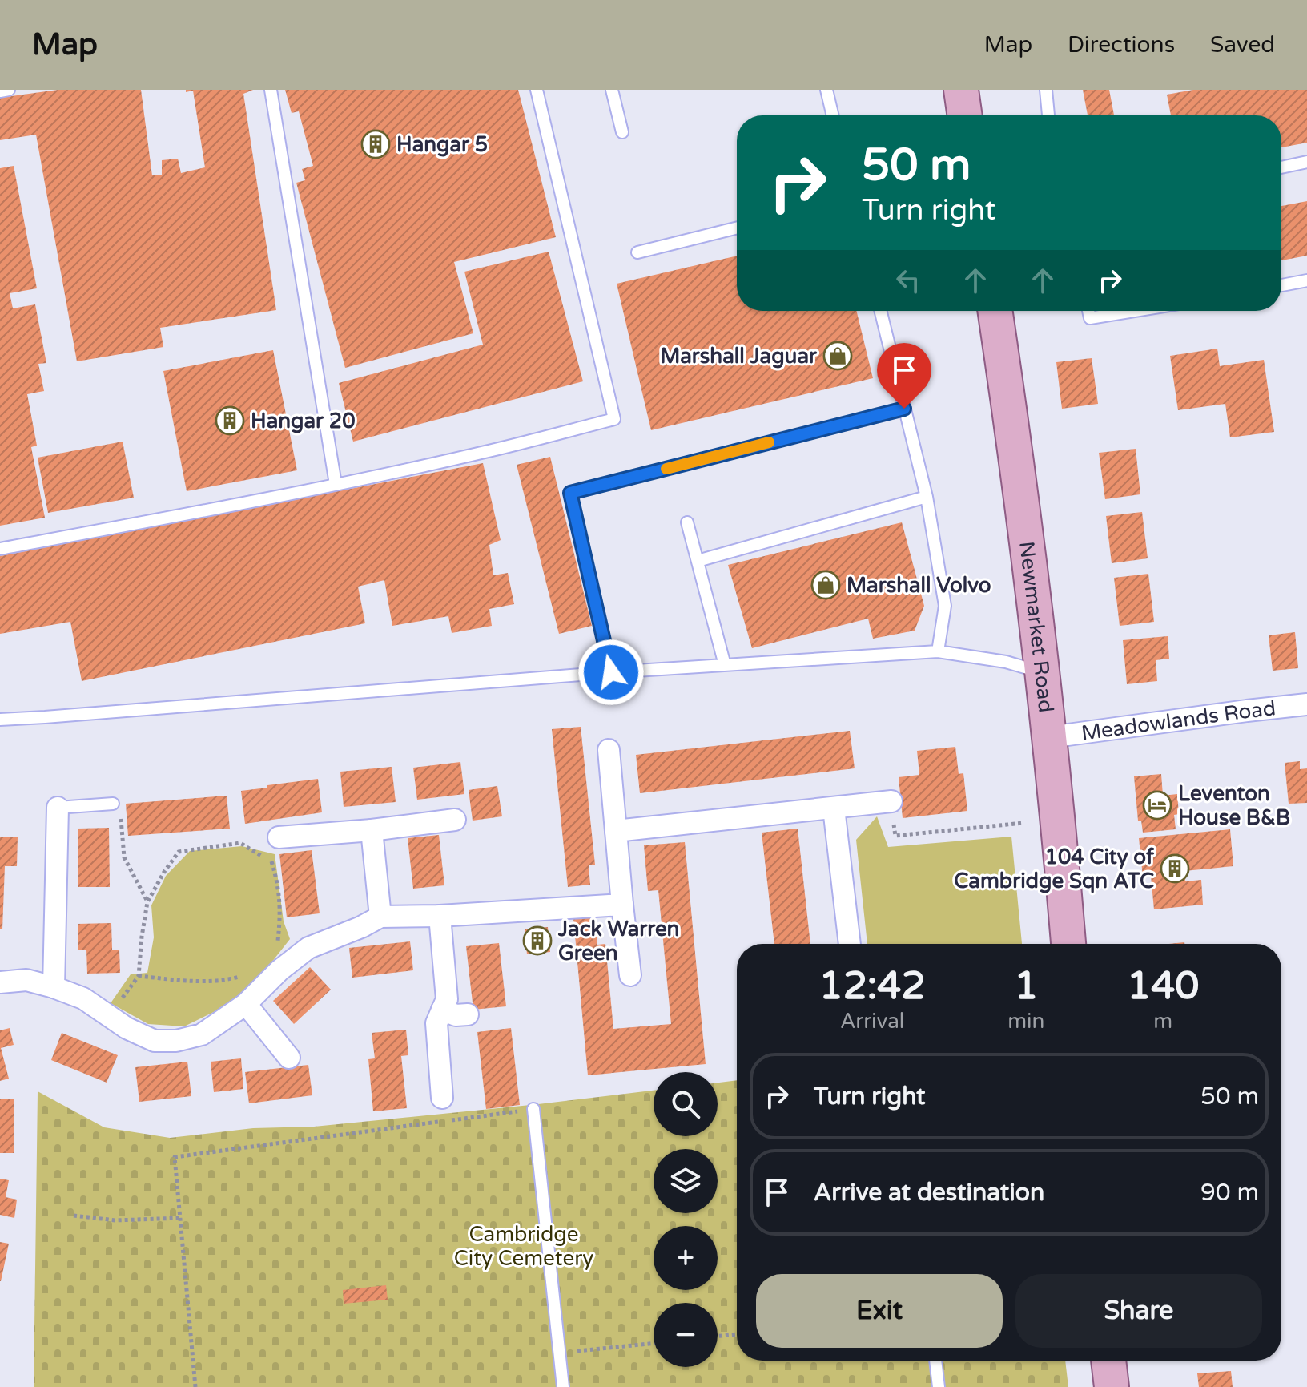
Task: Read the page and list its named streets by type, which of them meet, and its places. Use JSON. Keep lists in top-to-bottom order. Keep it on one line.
{"streets":{"main road":["Newmarket Road"],"street":["Meadowlands Road"]},"crossings":[["Newmarket Road","Meadowlands Road"]],"parks":["Cambridge City Cemetery"],"places":{"building":["Hangar 5","Hangar 20","104 City of Cambridge Sqn ATC","Jack Warren Green"],"shop":["Marshall Jaguar","Marshall Volvo"],"hotel":["Leventon House B&B"]},"page":{"header":"Map","nav":["Map","Directions","Saved"],"turn":["50 m","Turn right"],"eta":["12:42","Arrival","1","min","140","m"],"list":[{"name":"Turn right","value":"50 m"},{"name":"Arrive at destination","value":"90 m"}],"map_buttons":["+","−"],"buttons":["Exit","Share"]}}
